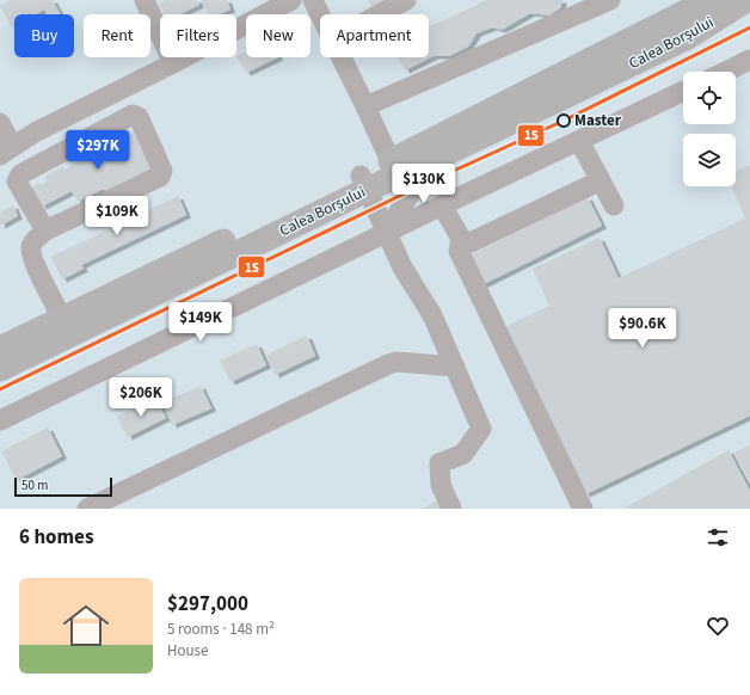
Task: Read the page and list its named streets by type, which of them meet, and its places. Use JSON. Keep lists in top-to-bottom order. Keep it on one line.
{"streets":{"main road":["Calea Borșului"]},"places":["Master"],"lines":["transit line 1S"],"scale_bar":"50 m","page":{"chip":["Buy","Rent","Filters","New","Apartment"],"price":["$297K","$130K","$109K","$149K","$90.6K","$206K"],"scale":"50 m","heading":"6 homes","list":[{"name":"$297,000","note":"5 rooms · 148 m² · House"}]}}
